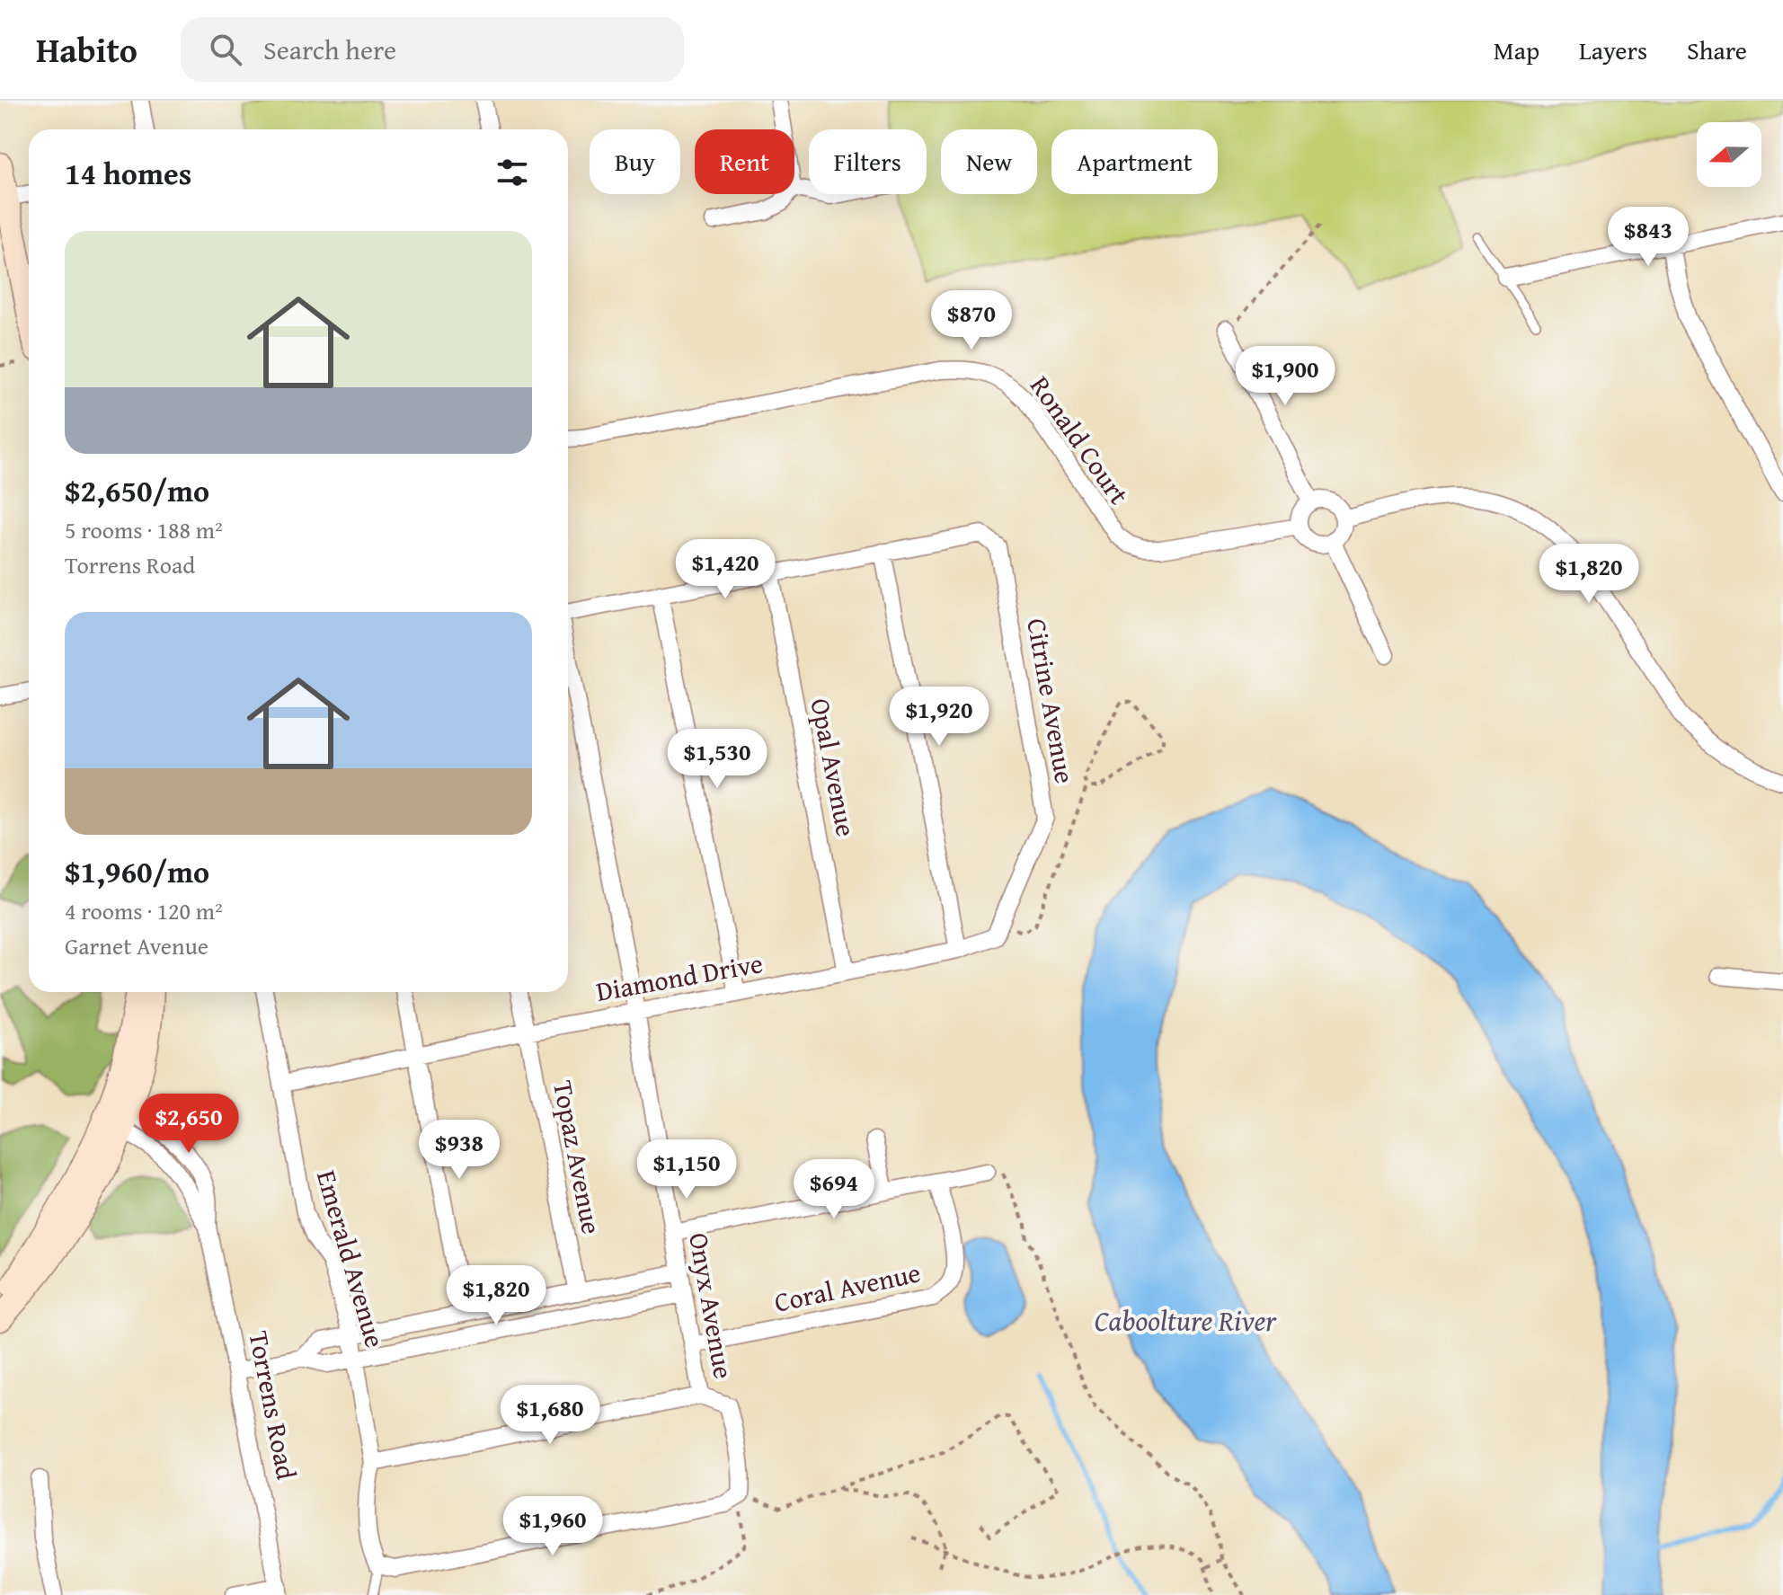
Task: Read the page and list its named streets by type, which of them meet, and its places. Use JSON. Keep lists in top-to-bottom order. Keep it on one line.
{"streets":{"street":["Ronald Court","Citrine Avenue","Opal Avenue","Diamond Drive","Topaz Avenue","Emerald Avenue","Coral Avenue","Onyx Avenue","Torrens Road"]},"crossings":[["Citrine Avenue","Opal Avenue"],["Citrine Avenue","Diamond Drive"],["Opal Avenue","Diamond Drive"],["Diamond Drive","Topaz Avenue"],["Diamond Drive","Emerald Avenue"],["Diamond Drive","Onyx Avenue"],["Coral Avenue","Onyx Avenue"]],"water":["Caboolture River"],"north":"left","page":{"header":"Habito","search":"Search here","nav":["Map","Layers","Share"],"chip":["Buy","Rent","Filters","New","Apartment"],"heading":"14 homes","price":["$843","$870","$1,900","$1,420","$1,820","$1,920","$1,530","$2,650","$938","$1,150","$694","$1,820","$1,680","$1,960"],"list":[{"name":"$2,650/mo","note":"5 rooms · 188 m² · Torrens Road"},{"name":"$1,960/mo","note":"4 rooms · 120 m² · Garnet Avenue"}]}}
